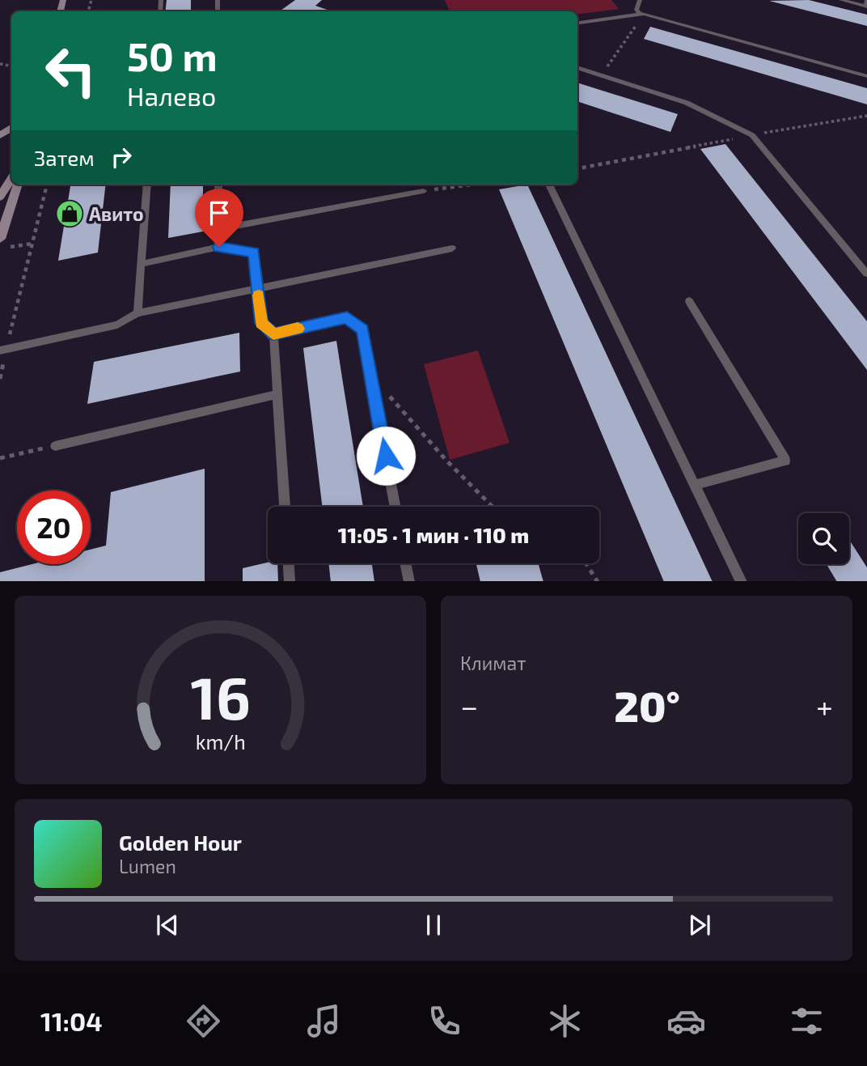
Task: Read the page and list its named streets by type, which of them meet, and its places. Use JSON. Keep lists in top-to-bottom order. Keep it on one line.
{"places":{"shop":["Авито"]},"page":{"turn":["50 m","Налево"],"then":"Затем","limit":"20","trip":"11:05 · 1 мин · 110 m","tile":"Климат","heat":["−","20°","+"],"song":["Golden Hour","Lumen"],"tabs":"11:04","gauge":["16","km/h"]}}
